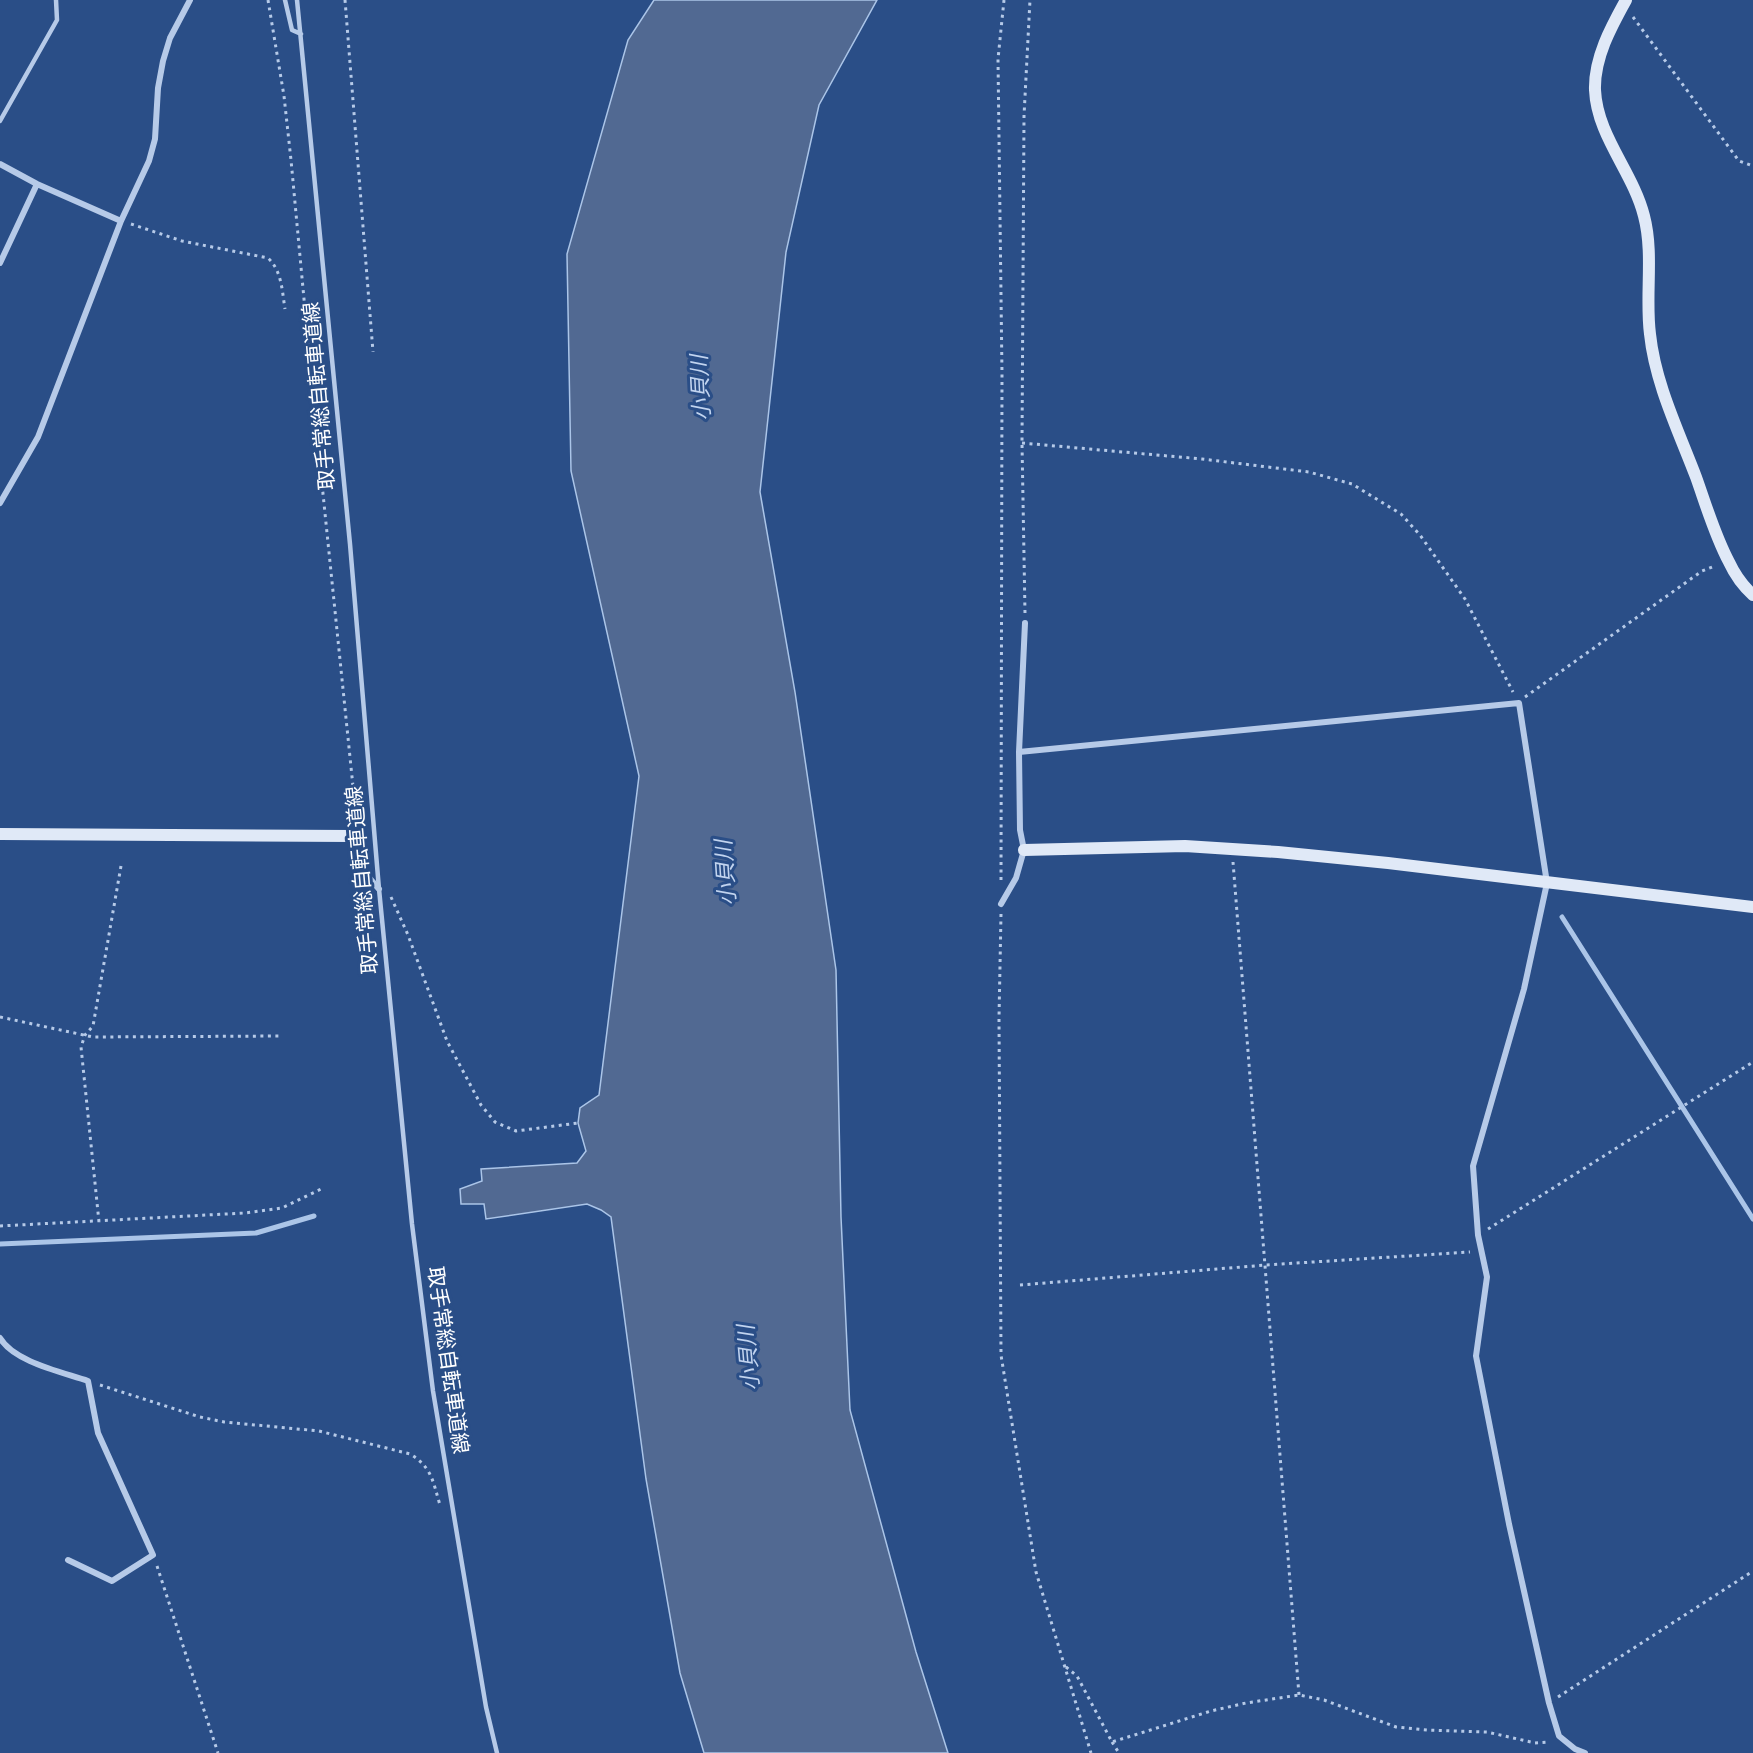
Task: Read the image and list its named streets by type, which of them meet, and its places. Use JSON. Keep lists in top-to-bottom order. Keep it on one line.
{"streets":{"lane":["取手常総自転車道線"]},"water":["小貝川"]}
